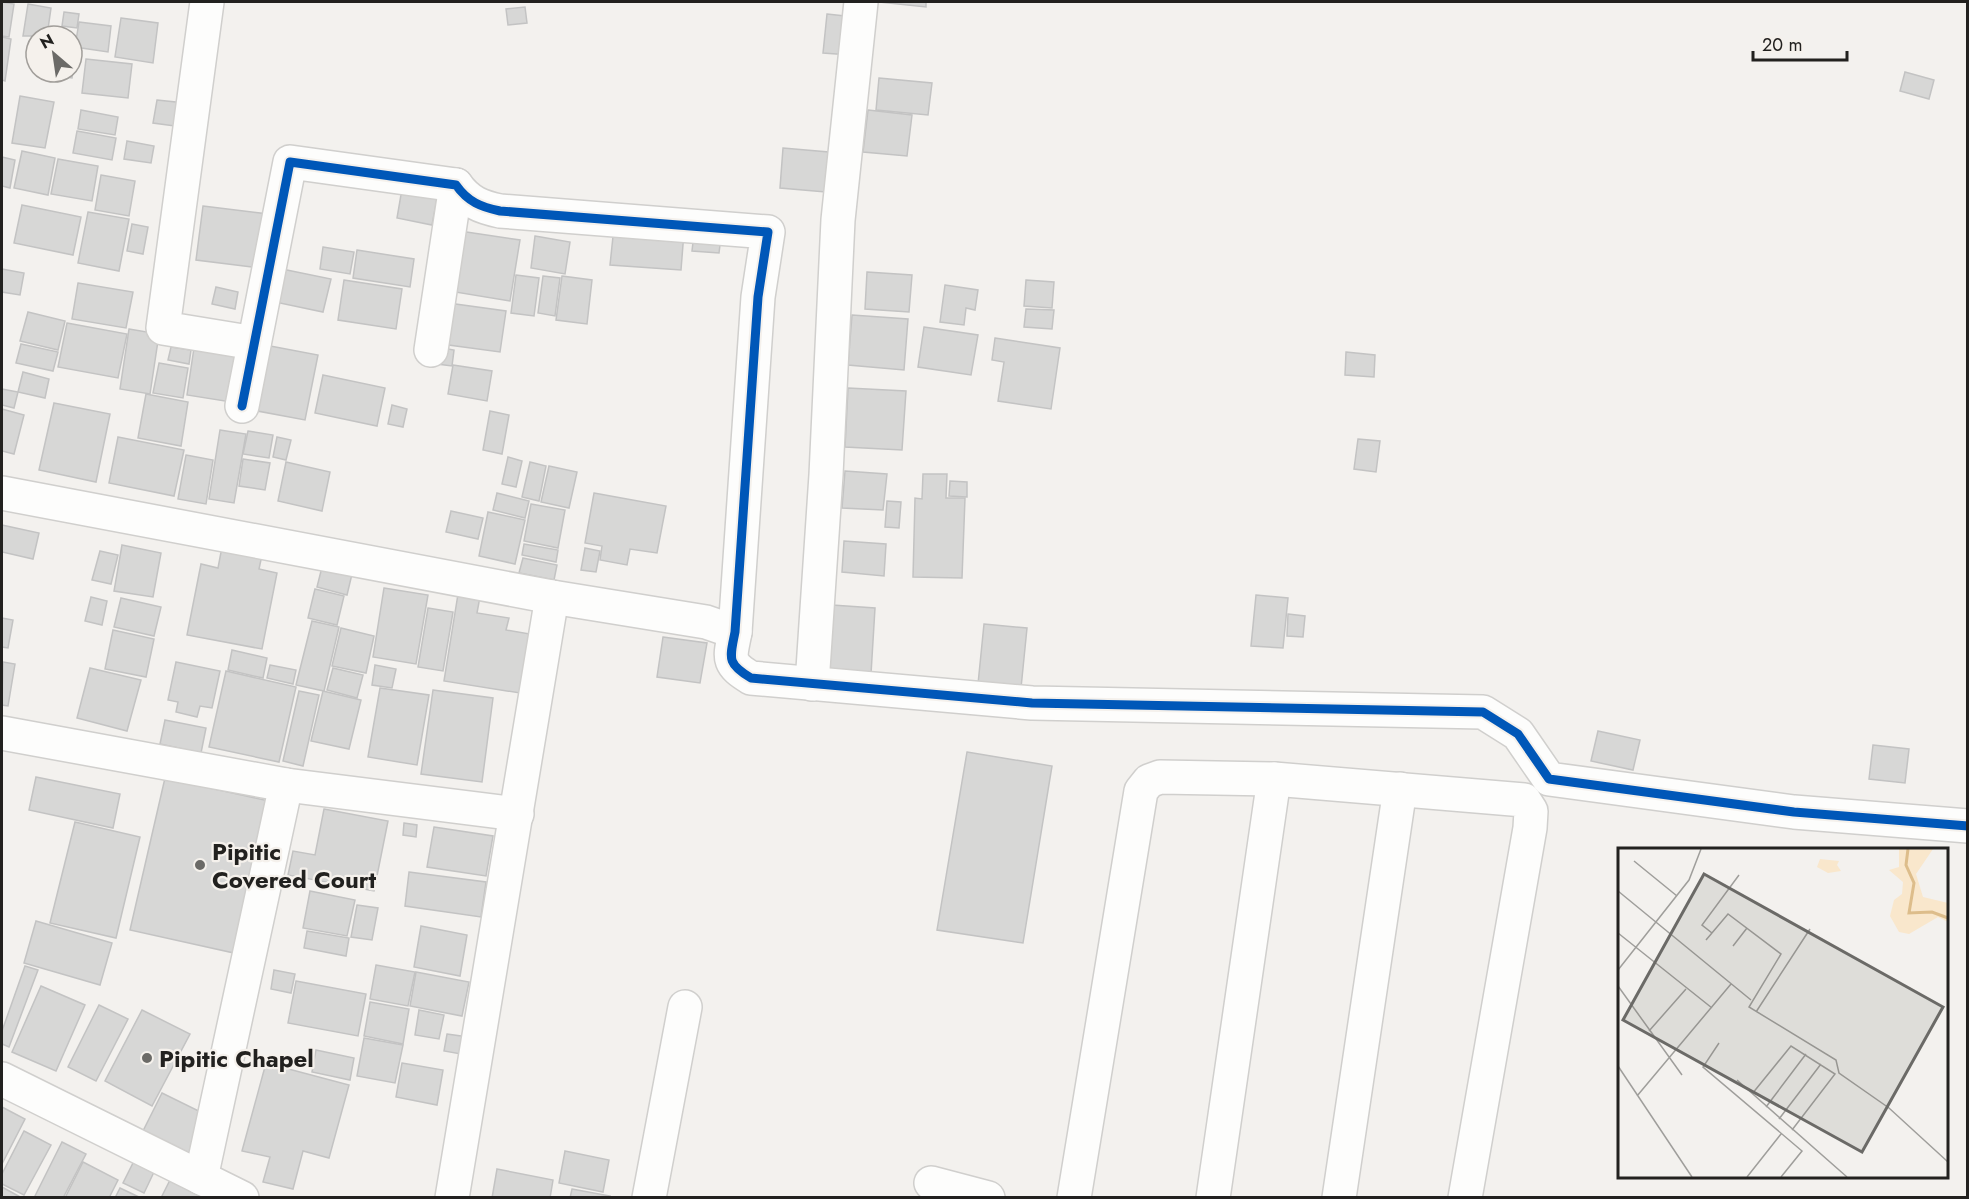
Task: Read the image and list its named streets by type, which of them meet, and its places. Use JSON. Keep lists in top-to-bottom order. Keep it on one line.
{"places":["Pipitic Covered Court","Pipitic Chapel"],"scale_bar":"20 m","north":"top left"}
